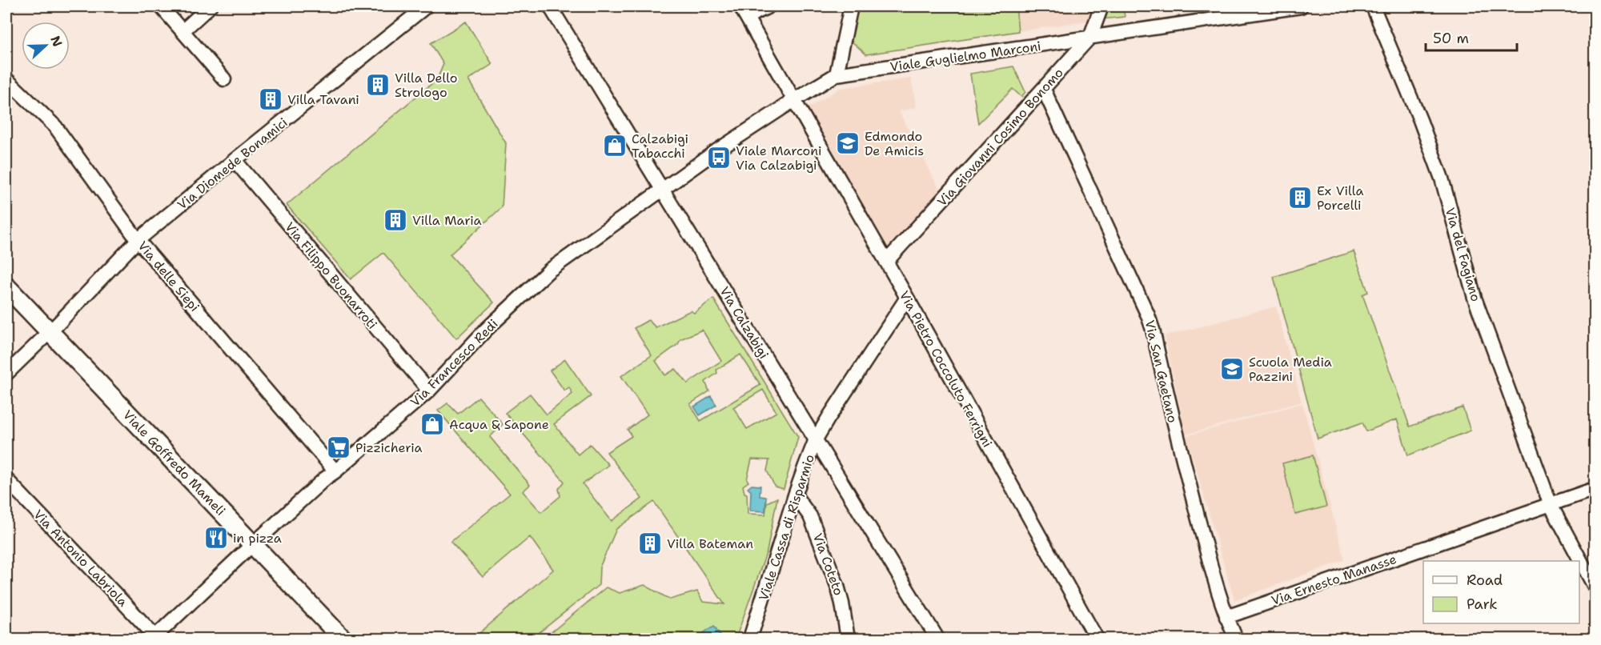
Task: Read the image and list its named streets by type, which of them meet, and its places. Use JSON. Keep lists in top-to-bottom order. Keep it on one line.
{"streets":{"street":["Viale Guglielmo Marconi","Via Giovanni Cosimo Bonomo","Via Diomede Bonamici","Via del Fagiano","Via Filippo Buonarroti","Via delle Siepi","Via Calzabigi","Via Francesco Redi","Via Pietro Coccoluto Ferrigni","Via San Gaetano","Viale Goffredo Mameli","Viale Cassa di Risparmio","Via Antonio Labriola","Via Coteto","Via Ernesto Manasse"]},"crossings":[["Viale Guglielmo Marconi","Via Giovanni Cosimo Bonomo"],["Viale Guglielmo Marconi","Via Calzabigi"],["Viale Guglielmo Marconi","Via Francesco Redi"],["Viale Guglielmo Marconi","Via Pietro Coccoluto Ferrigni"],["Via Giovanni Cosimo Bonomo","Via Pietro Coccoluto Ferrigni"],["Via Giovanni Cosimo Bonomo","Via San Gaetano"],["Via Diomede Bonamici","Via Filippo Buonarroti"],["Via Diomede Bonamici","Via delle Siepi"],["Via Diomede Bonamici","Viale Goffredo Mameli"],["Via del Fagiano","Via Ernesto Manasse"],["Via Filippo Buonarroti","Via Francesco Redi"],["Via delle Siepi","Via Francesco Redi"],["Via Calzabigi","Via Francesco Redi"],["Via Calzabigi","Viale Cassa di Risparmio"],["Via Francesco Redi","Viale Goffredo Mameli"],["Via Francesco Redi","Via Antonio Labriola"],["Via Pietro Coccoluto Ferrigni","Viale Cassa di Risparmio"],["Via San Gaetano","Via Ernesto Manasse"],["Viale Cassa di Risparmio","Via Coteto"]],"places":{"building":["Villa Dello Strologo","Villa Tavani","Ex Villa Porcelli","Villa Maria","Villa Bateman"],"school or university":["Edmondo De Amicis","Scuola Media Pazzini"],"shop":["Calzabigi Tabacchi","Acqua & Sapone"],"bus stop":["Viale Marconi Via Calzabigi"],"supermarket":["Pizzicheria"],"restaurant":["in pizza"]},"legend":["Road","Park"],"scale_bar":"50 m","north":"right"}
